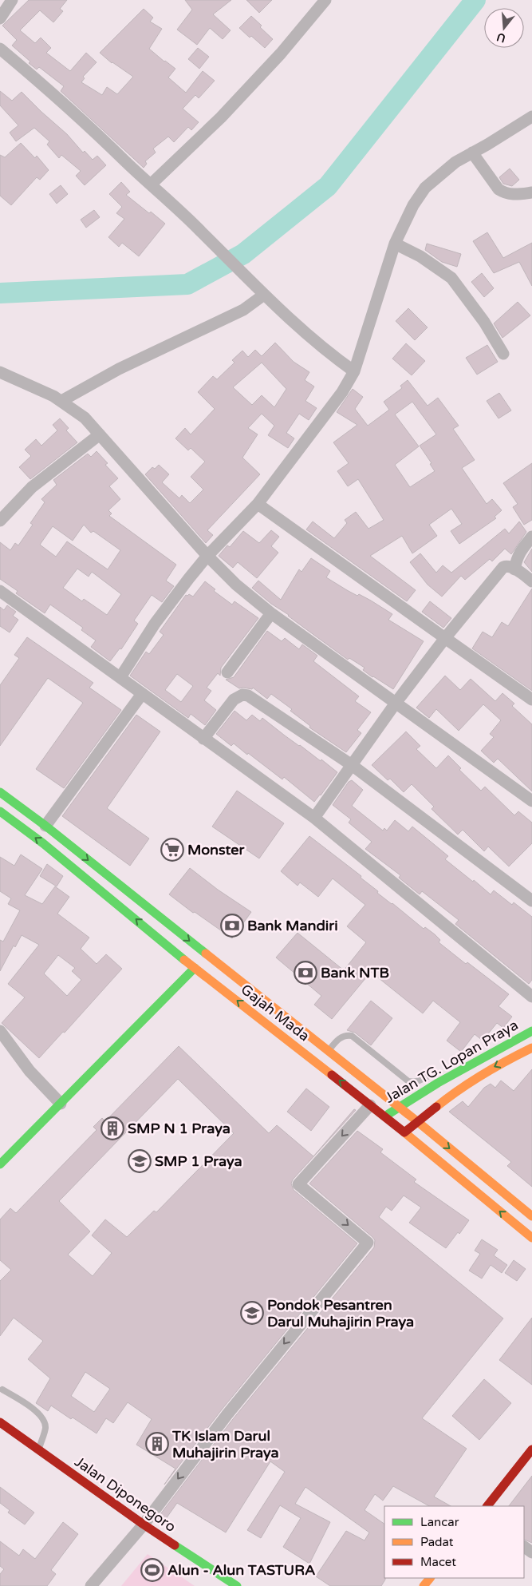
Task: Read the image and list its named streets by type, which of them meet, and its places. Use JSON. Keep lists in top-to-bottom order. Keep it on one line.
{"streets":{"main road":["Gajah Mada","Jalan TG. Lopan Praya","Jalan Diponegoro"]},"crossings":[["Gajah Mada","Jalan TG. Lopan Praya"]],"places":{"supermarket":["Monster"],"bank":["Bank Mandiri","Bank NTB"],"building":["SMP N 1 Praya","TK Islam Darul Muhajirin Praya"],"school or university":["SMP 1 Praya","Pondok Pesantren Darul Muhajirin Praya"],"sports":["Alun - Alun TASTURA"]},"legend":["Lancar","Padat","Macet"],"north":"bottom"}
